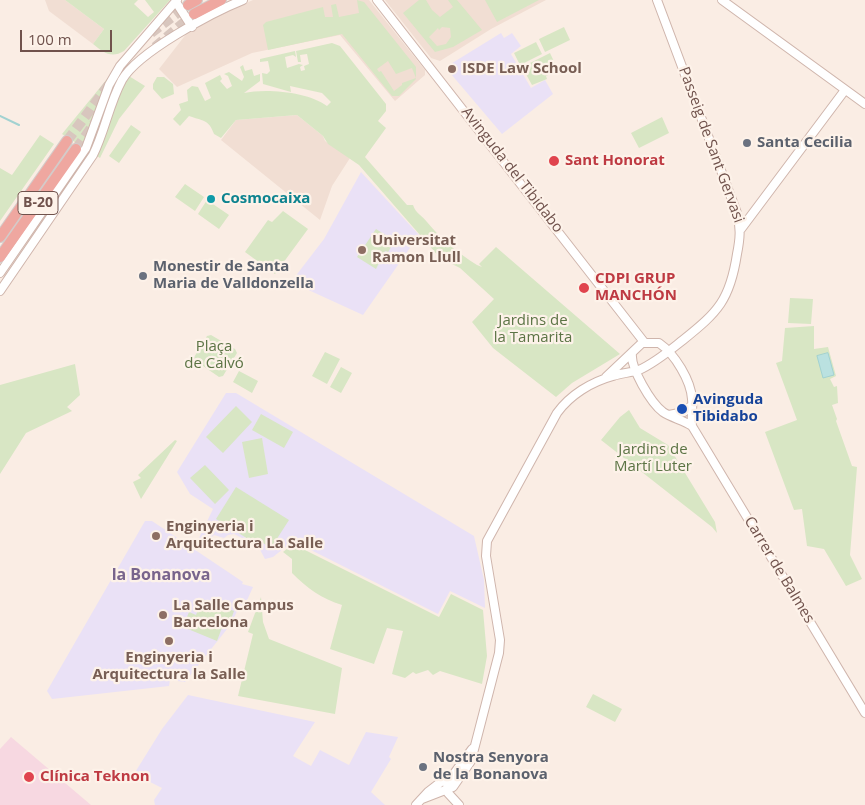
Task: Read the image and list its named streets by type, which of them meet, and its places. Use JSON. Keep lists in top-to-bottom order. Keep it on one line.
{"streets":{"highway":["B-20"],"street":["Passeig de Sant Gervasi","Avinguda del Tibidabo","Carrer de Balmes"]},"districts":["la Bonanova"],"parks":["Jardins de la Tamarita","Plaça de Calvó","Jardins de Martí Luter"],"places":["ISDE Law School","Santa Cecilia","Sant Honorat","Cosmocaixa","Universitat Ramon Llull","Monestir de Santa Maria de Valldonzella","CDPI GRUP MANCHÓN","Avinguda Tibidabo","Enginyeria i Arquitectura La Salle","La Salle Campus Barcelona","Enginyeria i Arquitectura la Salle","Nostra Senyora de la Bonanova","Clínica Teknon"],"scale_bar":"100 m"}
